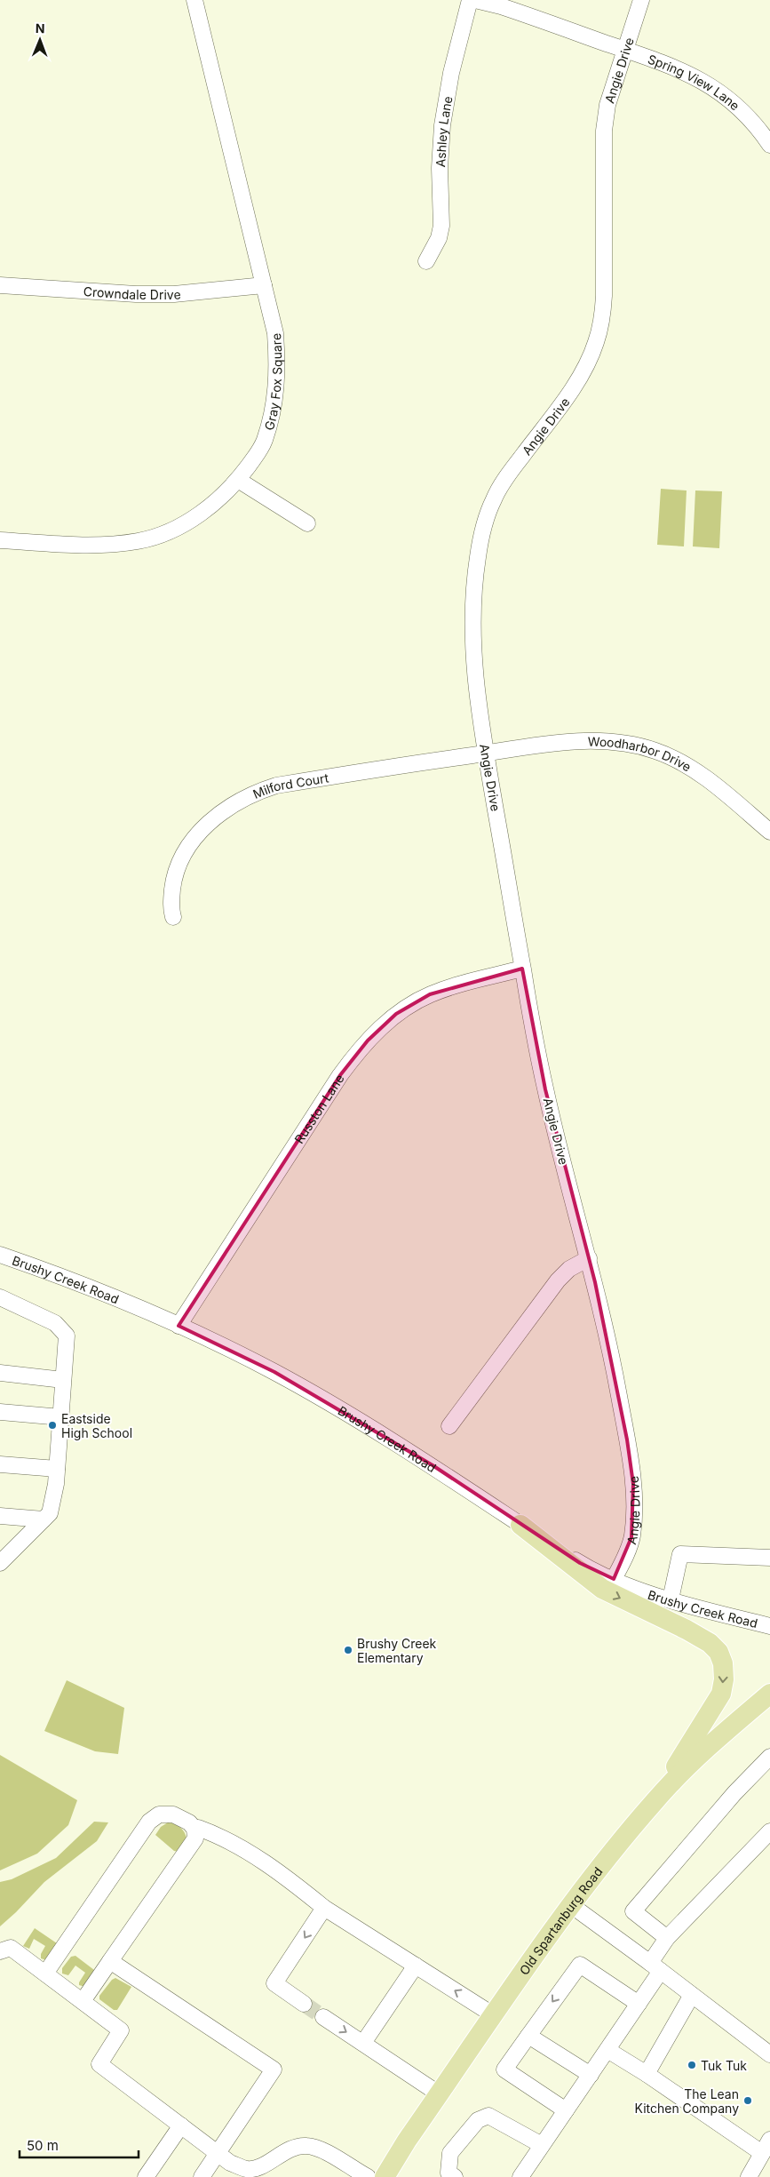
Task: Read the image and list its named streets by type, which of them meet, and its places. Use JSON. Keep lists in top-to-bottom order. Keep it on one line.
{"streets":{"main road":["Old Spartanburg Road"],"street":["Angie Drive","Spring View Lane","Ashley Lane","Crowndale Drive","Gray Fox Square","Woodharbor Drive","Milford Court","Russton Lane","Brushy Creek Road"]},"crossings":[["Angie Drive","Spring View Lane"],["Angie Drive","Woodharbor Drive"],["Angie Drive","Milford Court"],["Angie Drive","Russton Lane"],["Angie Drive","Brushy Creek Road"],["Crowndale Drive","Gray Fox Square"],["Woodharbor Drive","Milford Court"],["Russton Lane","Brushy Creek Road"]],"places":["Eastside High School","Brushy Creek Elementary","Tuk Tuk","The Lean Kitchen Company"],"scale_bar":"50 m","north":"top"}
